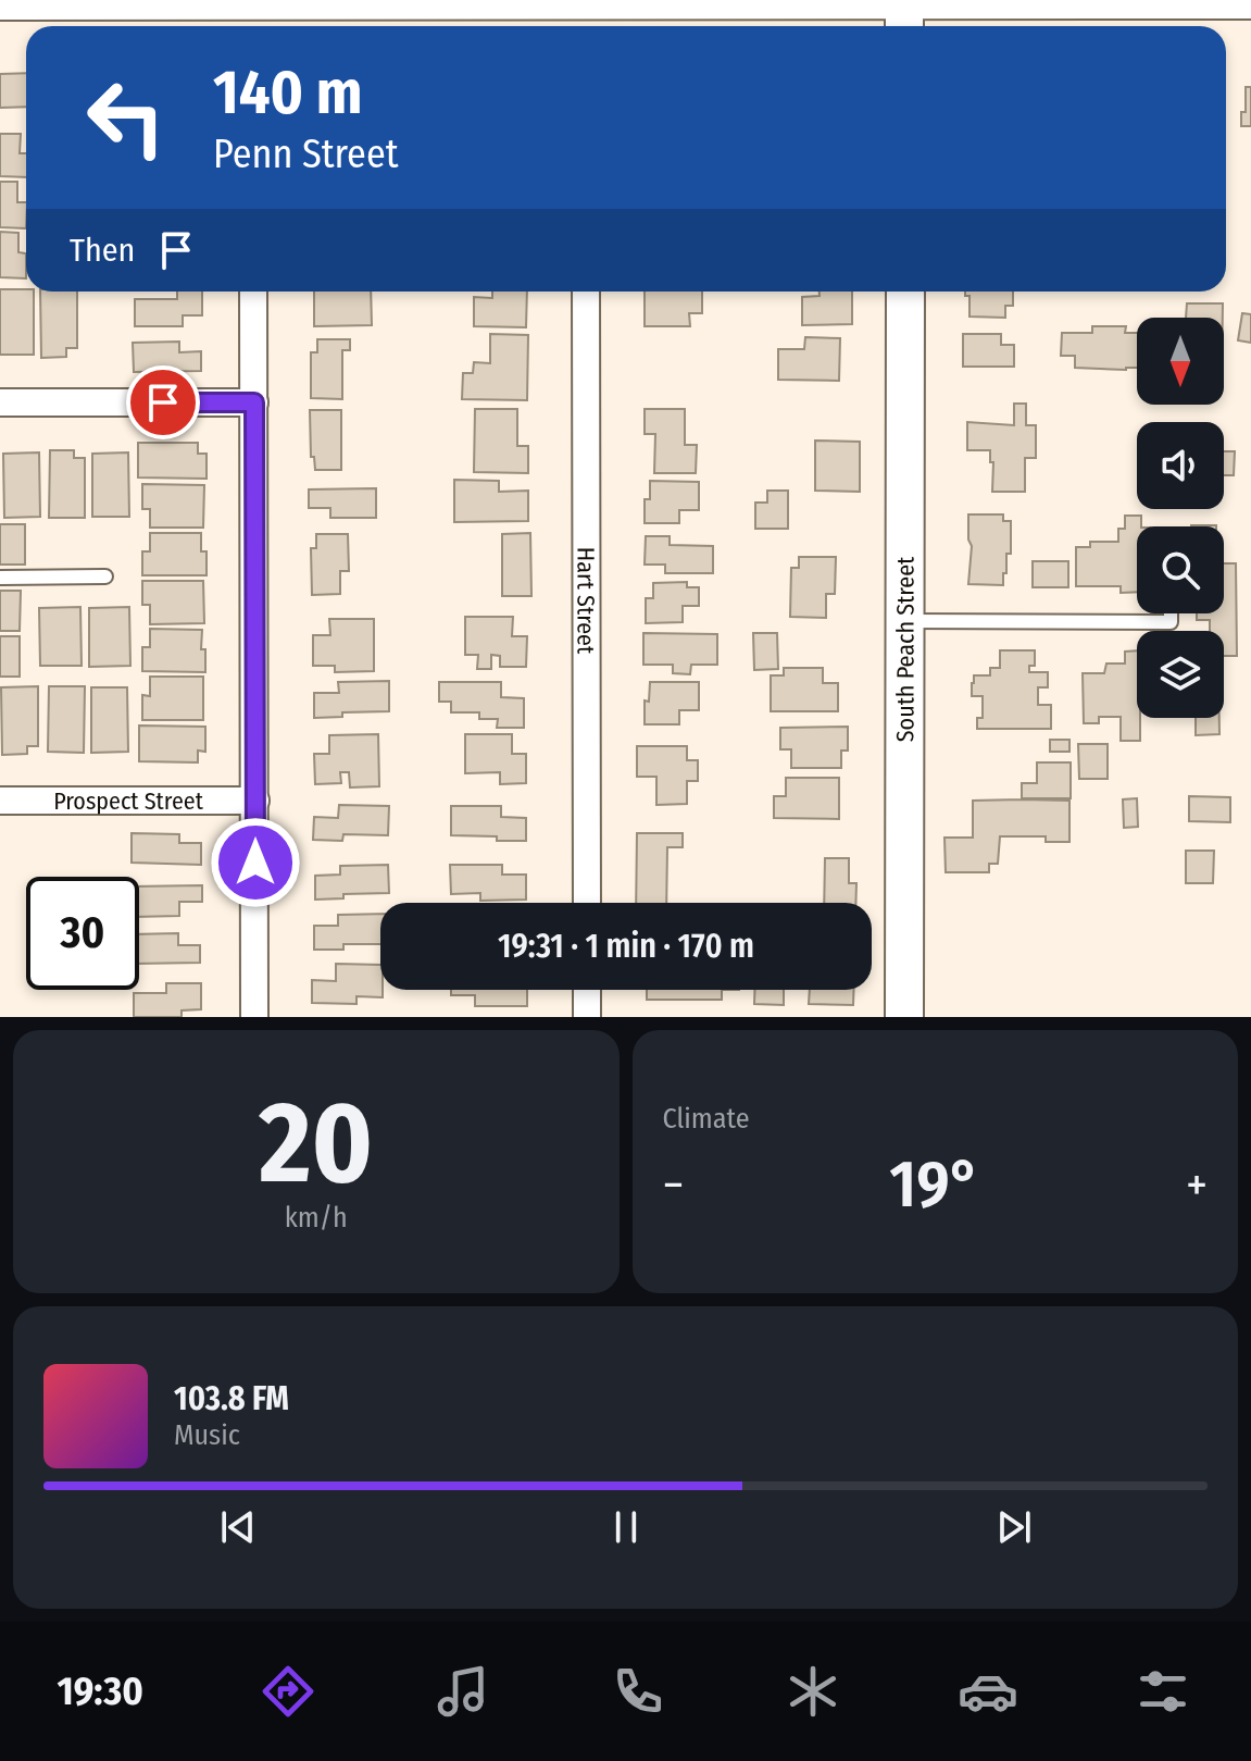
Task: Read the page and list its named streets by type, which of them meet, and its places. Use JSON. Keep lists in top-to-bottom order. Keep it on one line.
{"streets":{"street":["Hart Street","South Peach Street","Prospect Street"]},"north":"bottom","page":{"turn":["140 m","Penn Street"],"then":"Then","limit":"30","trip":"19:31 · 1 min · 170 m","tile":[["20","km/h"],"Climate"],"heat":["−","19°","+"],"song":["103.8 FM","Music"],"tabs":"19:30"}}
